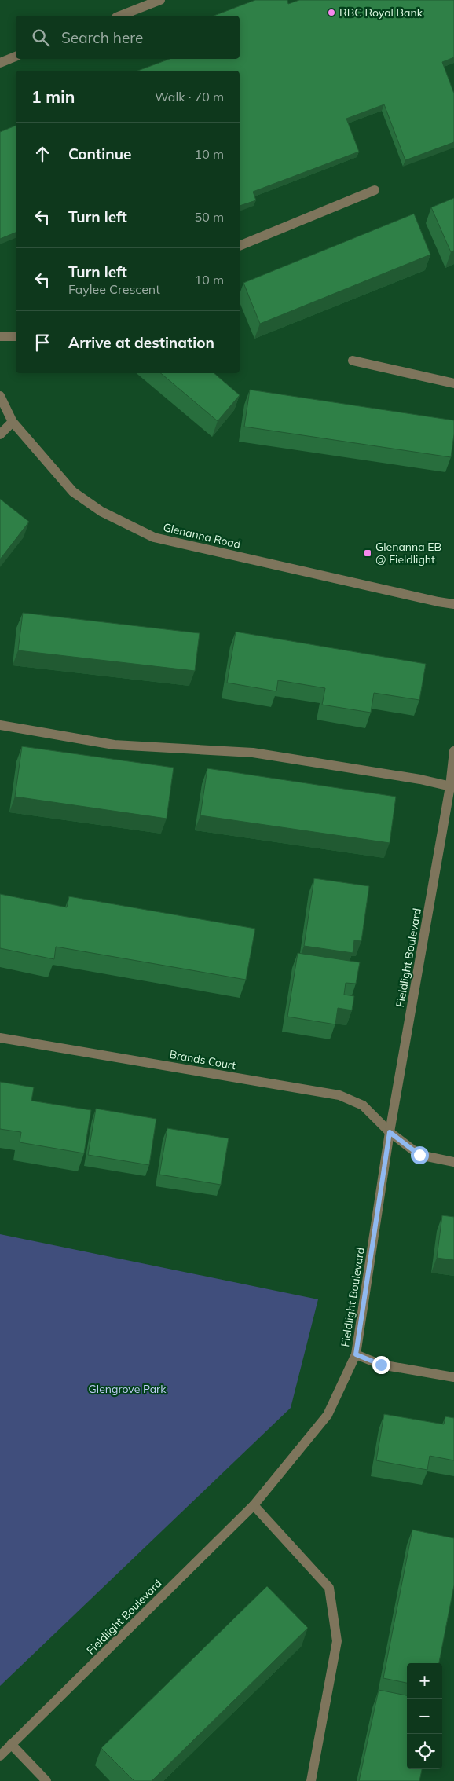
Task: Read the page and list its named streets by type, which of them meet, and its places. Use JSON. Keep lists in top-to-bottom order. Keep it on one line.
{"streets":{"street":["Glenanna Road","Fieldlight Boulevard","Brands Court"]},"crossings":[["Fieldlight Boulevard","Brands Court"]],"parks":["Glengrove Park"],"places":{"other":["RBC Royal Bank"],"transit":["Glenanna EB @ Fieldlight"]},"page":{"search":"Search here","heading":["1 min","Walk · 70 m"],"list":[["Continue","10 m"],["Turn left","50 m"],["Turn left","Faylee Crescent","10 m"],"Arrive at destination"],"map_buttons":["+","−"]}}
